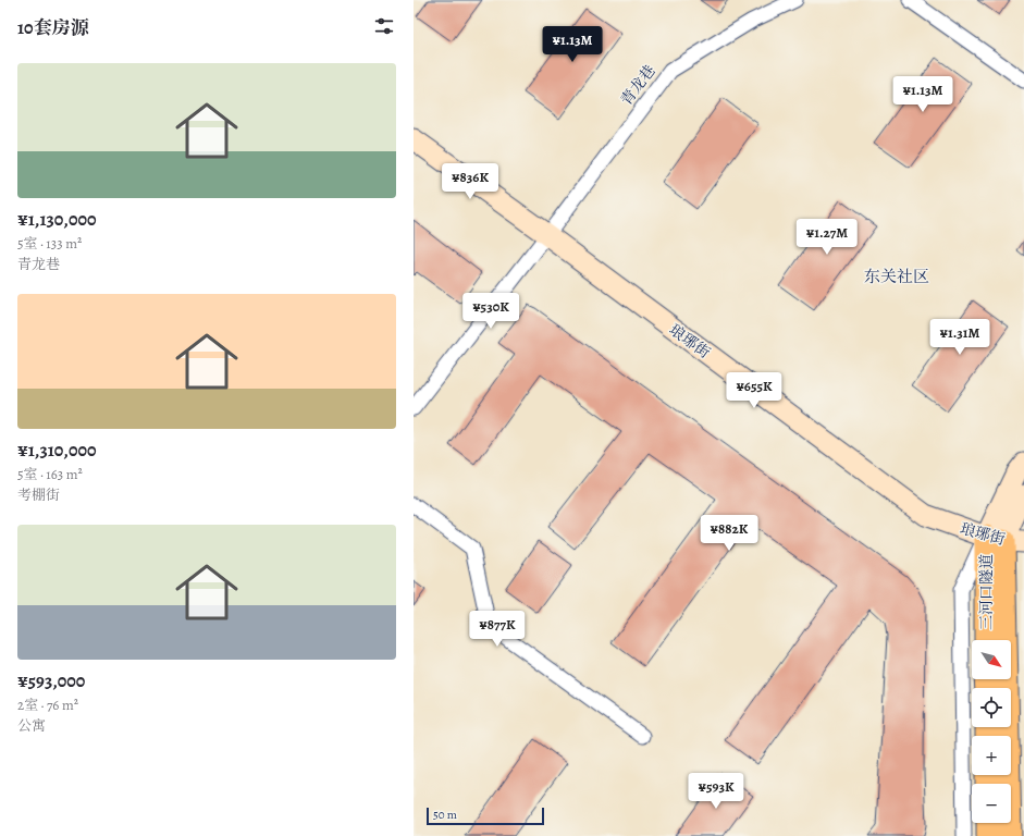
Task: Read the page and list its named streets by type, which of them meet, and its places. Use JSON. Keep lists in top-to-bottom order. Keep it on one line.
{"streets":{"main road":["三河口隧道"],"street":["青龙巷","琅琊街"]},"crossings":[["青龙巷","琅琊街"],["琅琊街","三河口隧道"]],"districts":["东关社区"],"scale_bar":"50 m","north":"bottom right","page":{"heading":"10套房源","price":["¥1.13M","¥1.13M","¥836K","¥1.27M","¥530K","¥1.31M","¥655K","¥882K","¥877K","¥593K"],"list":[{"name":"¥1,130,000","note":"5室 · 133 m² · 青龙巷"},{"name":"¥1,310,000","note":"5室 · 163 m² · 考棚街"},{"name":"¥593,000","note":"2室 · 76 m² · 公寓"}],"map_buttons":["+","−"],"scale":"50 m"}}
